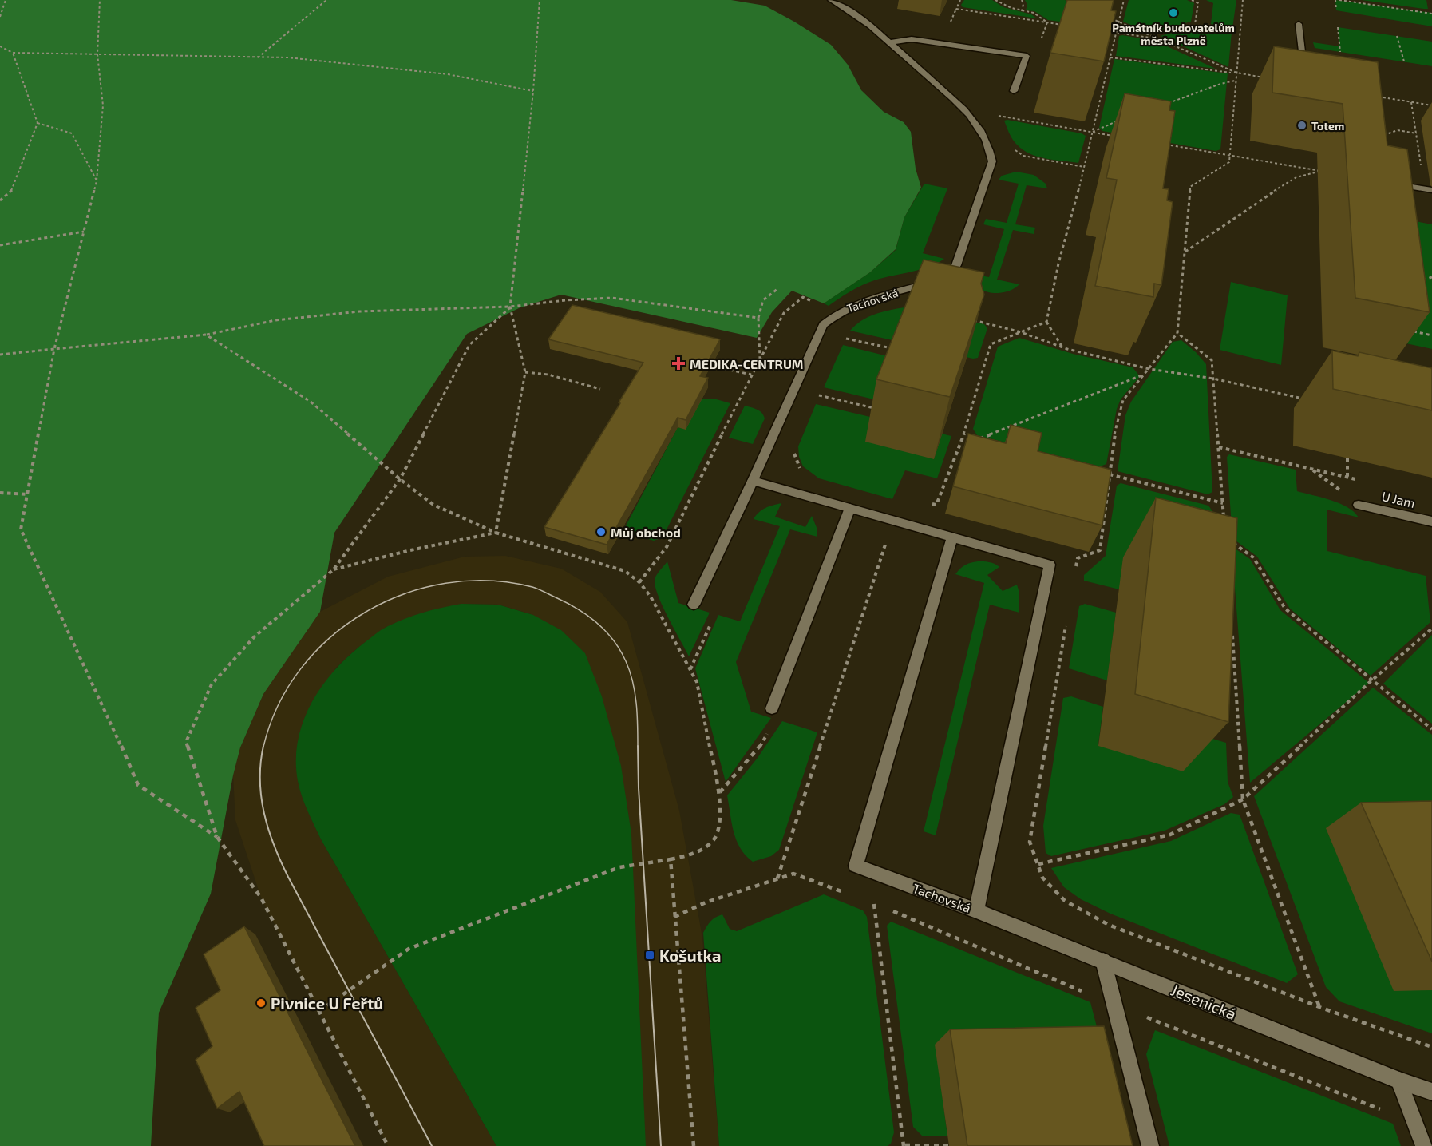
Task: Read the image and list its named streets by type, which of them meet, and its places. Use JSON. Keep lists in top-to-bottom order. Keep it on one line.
{"streets":{"street":["Tachovská","U Jam","Jesenická"]},"crossings":[["Tachovská","Jesenická"]],"places":{"other":["Památník budovatelům města Plzně","Totem","Můj obchod","Pivnice U Feřtů"],"health":["MEDIKA-CENTRUM"],"transit":["Košutka"]}}
